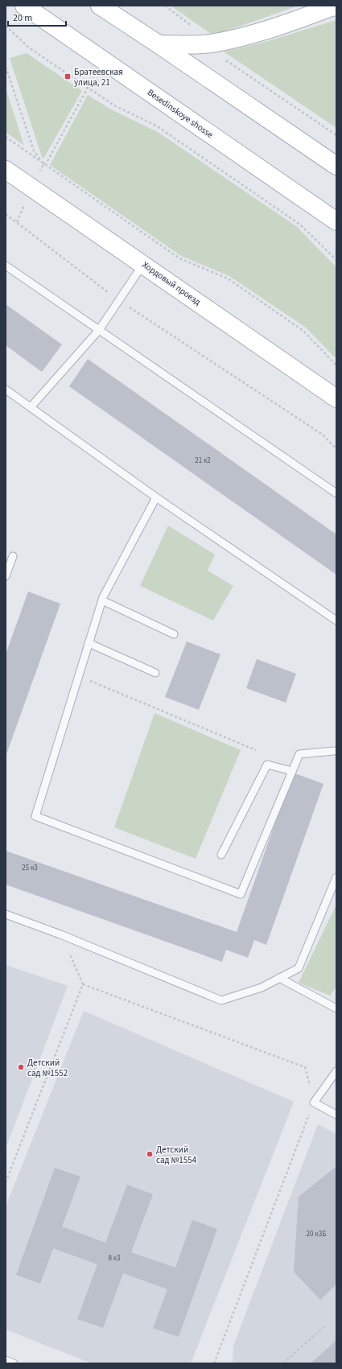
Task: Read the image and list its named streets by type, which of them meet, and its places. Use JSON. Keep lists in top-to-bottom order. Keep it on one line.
{"streets":{"main road":["Besedinskoye shosse","Хордовый проезд"]},"places":{"transit":["Братеевская улица, 21"],"other":["Детский сад №1552","Детский сад №1554"]},"house_numbers":["21 к2","25 к3","20 к3Б","8 к3"],"scale_bar":"20 m"}
